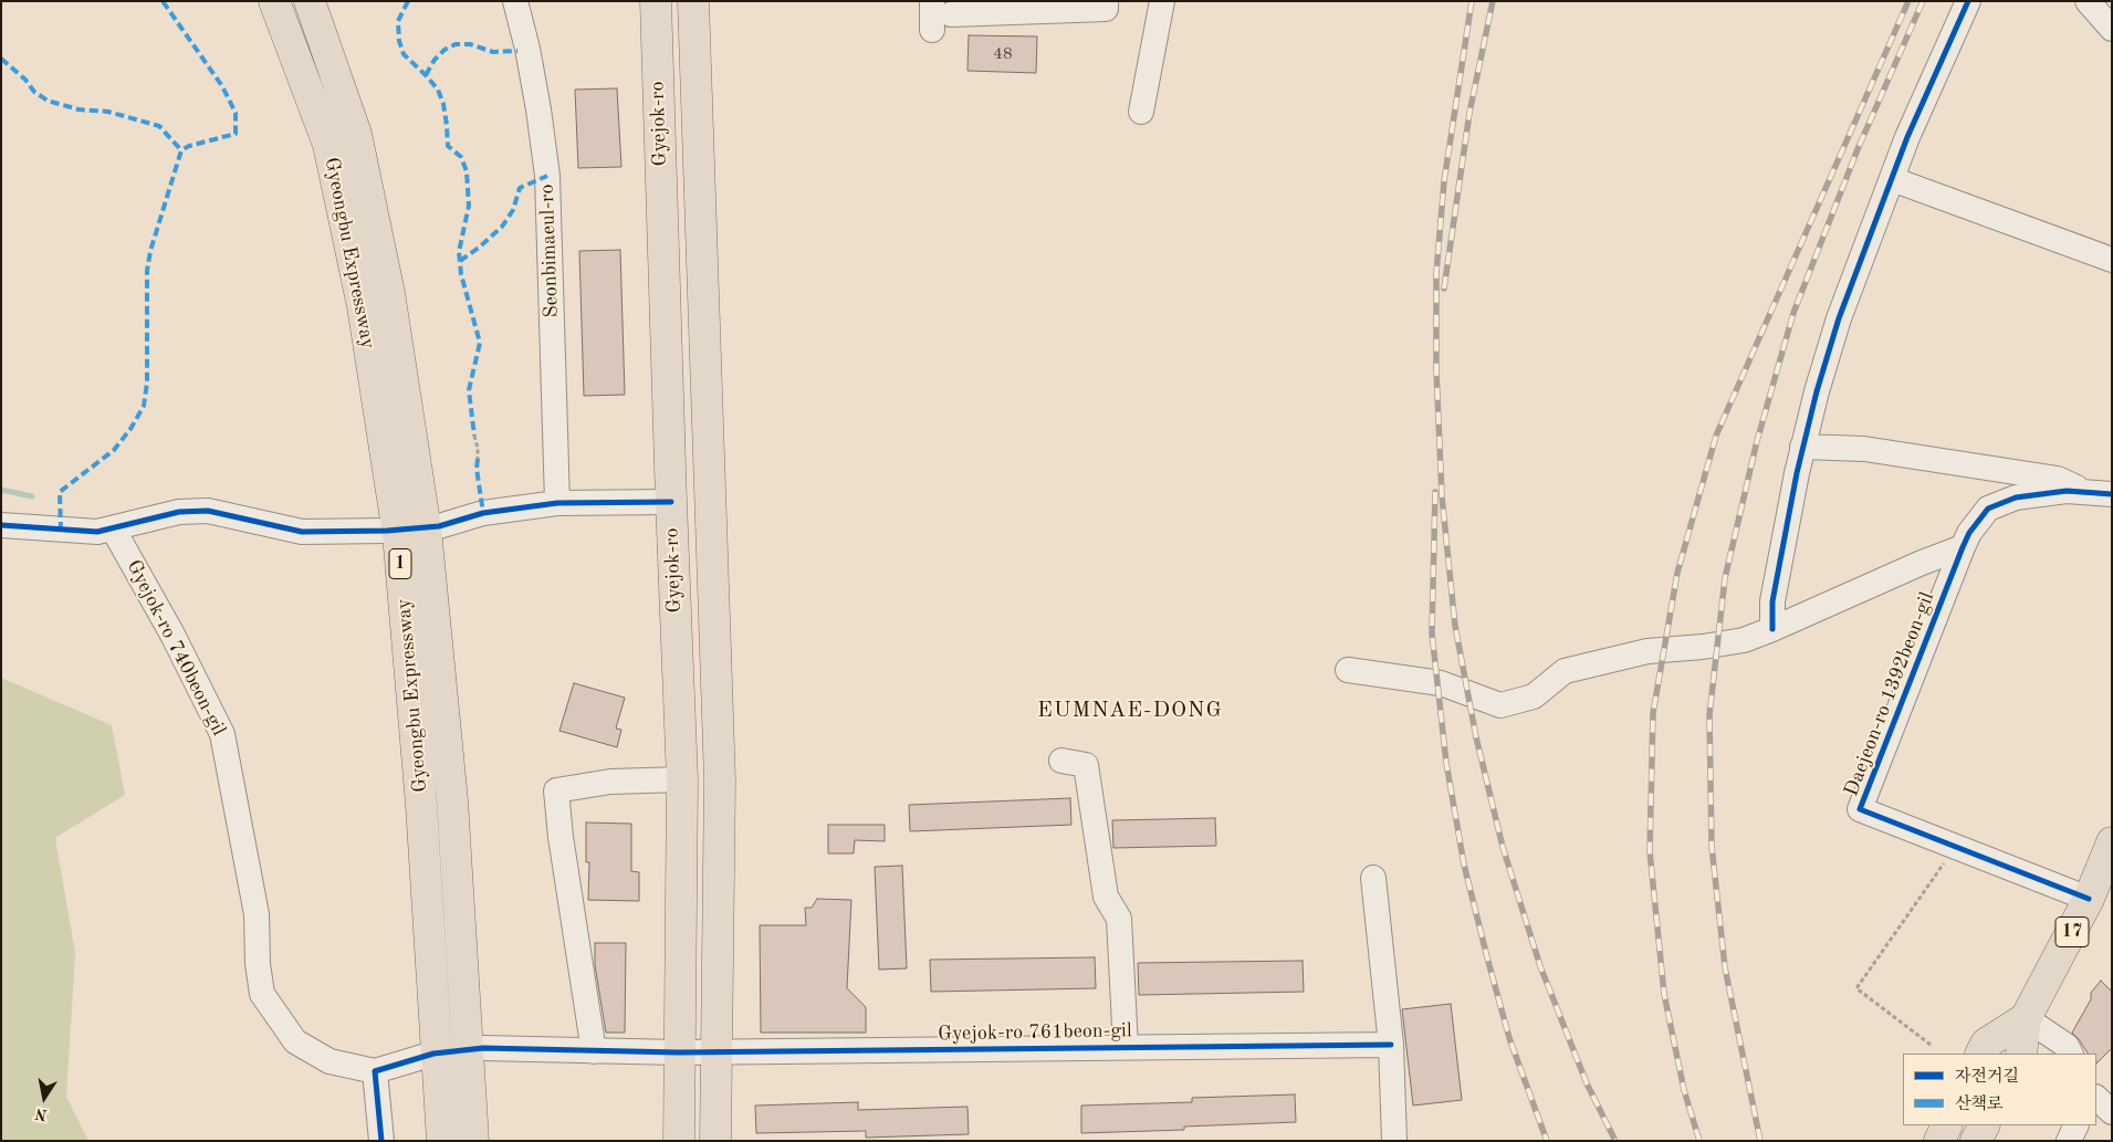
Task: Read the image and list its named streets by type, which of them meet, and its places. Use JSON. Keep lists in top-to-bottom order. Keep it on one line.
{"streets":{"main road":["Gyejok-ro","Gyeongbu Expressway","1","17"],"street":["Seonbimaeul-ro","Gyejok-ro 740beon-gil","Daejeon-ro 1392beon-gil","Gyejok-ro 761beon-gil"]},"crossings":[["Gyejok-ro","Gyejok-ro 761beon-gil"],["Daejeon-ro 1392beon-gil","17"]],"districts":["EUMNAE-DONG"],"house_numbers":["48"],"legend":["자전거길","산책로"],"north":"bottom"}
